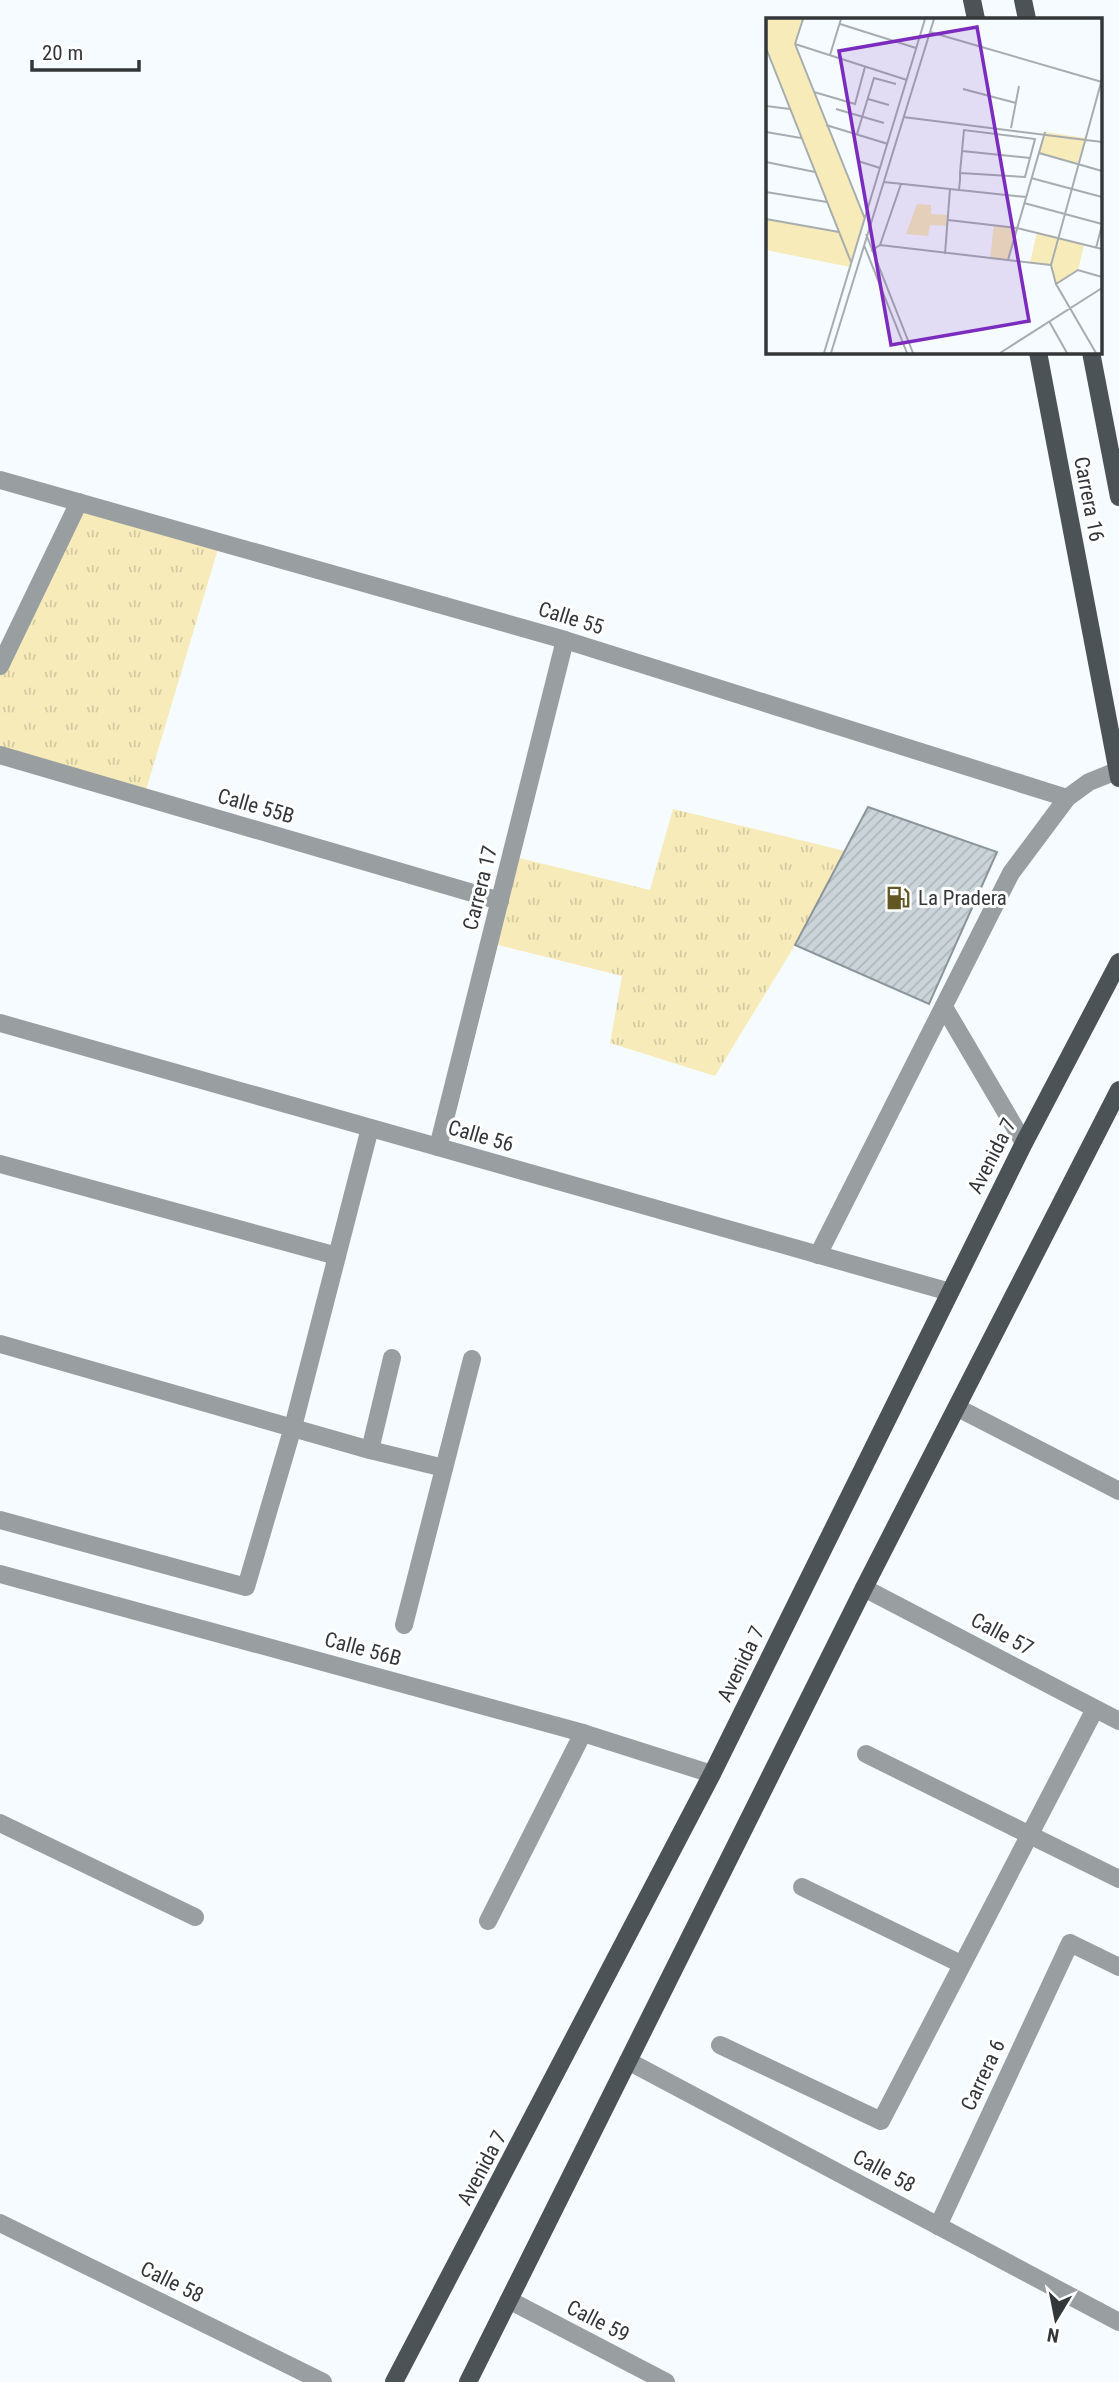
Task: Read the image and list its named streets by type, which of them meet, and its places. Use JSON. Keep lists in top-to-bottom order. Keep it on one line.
{"streets":{"main road":["Carrera 16","Avenida 7"],"street":["Calle 55","Calle 55B","Carrera 17","Calle 56","Calle 57","Calle 56B","Carrera 6","Calle 58","Calle 59"]},"crossings":[["Calle 55","Carrera 17"],["Calle 55B","Carrera 17"],["Carrera 17","Calle 56"],["Calle 56","Avenida 7"],["Avenida 7","Calle 56B"],["Carrera 6","Calle 58"]],"places":{"fuel station":["La Pradera"]},"scale_bar":"20 m","north":"bottom"}
